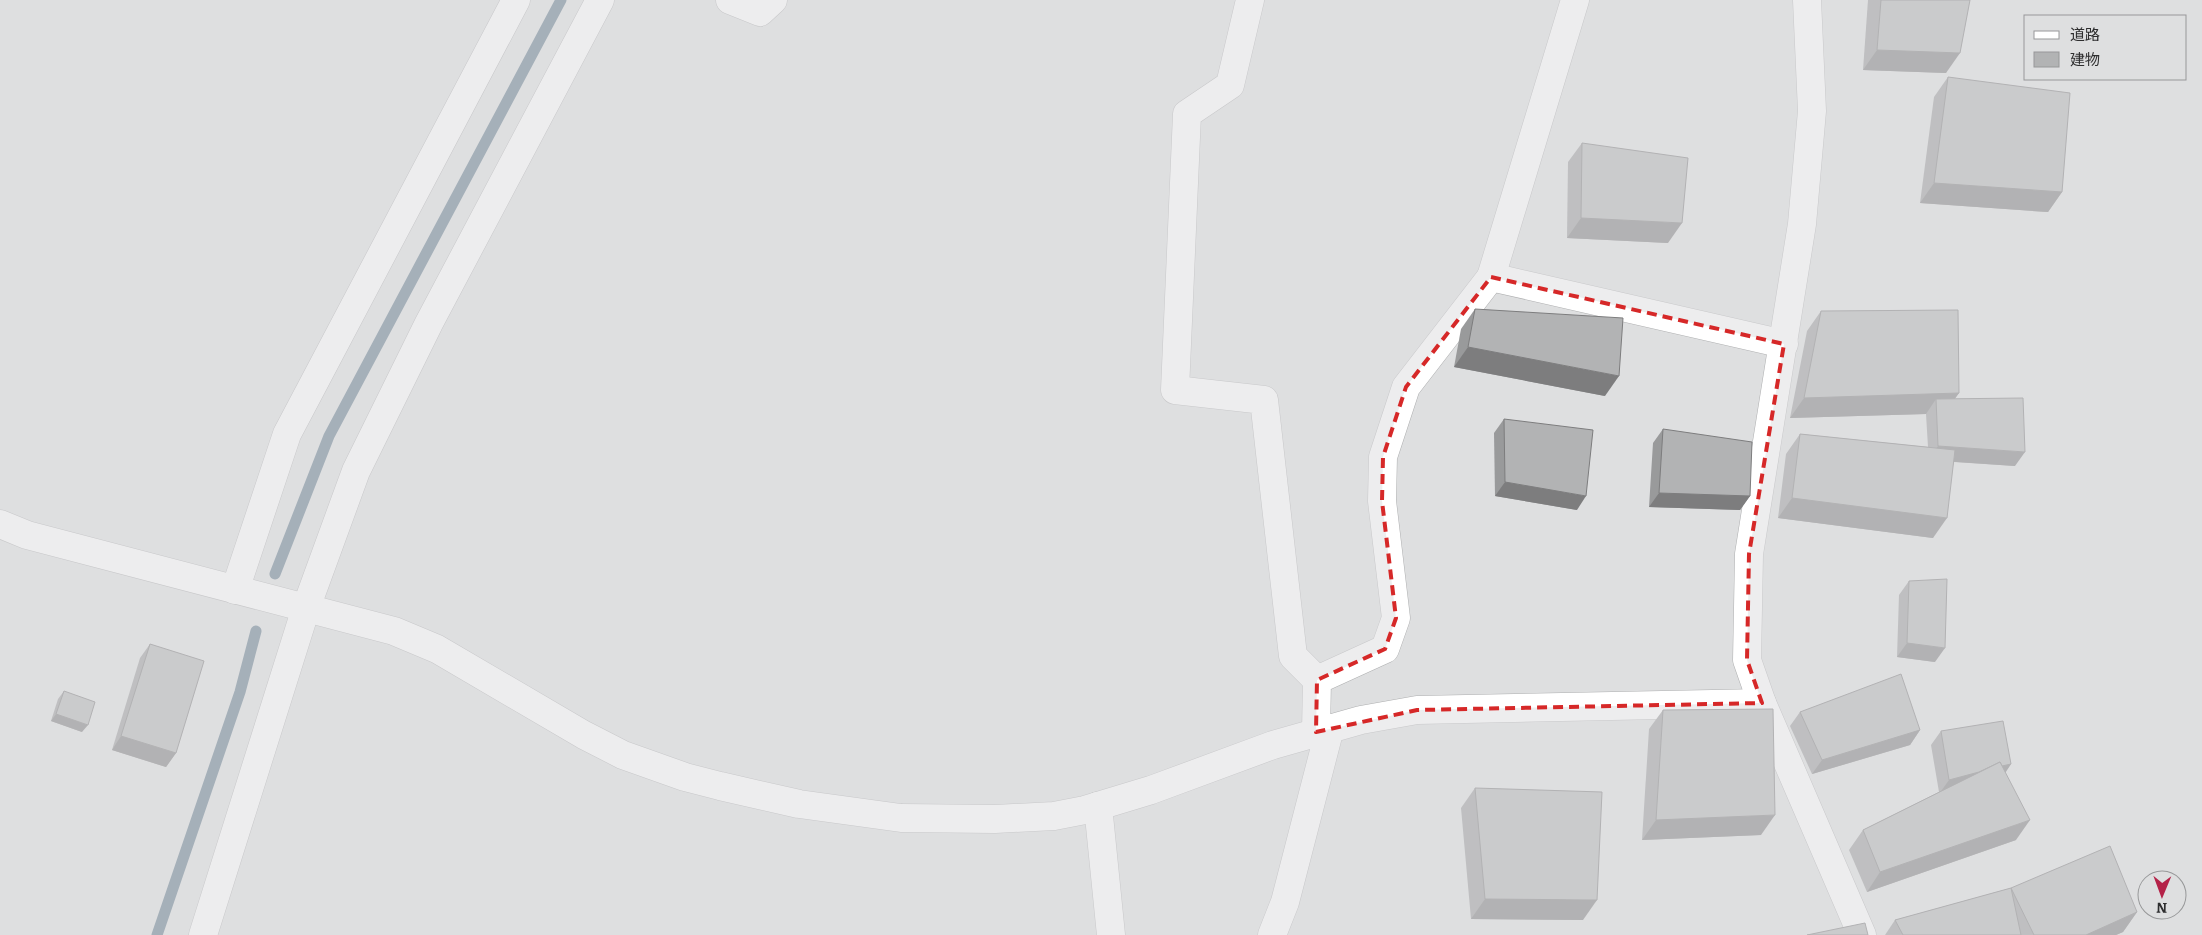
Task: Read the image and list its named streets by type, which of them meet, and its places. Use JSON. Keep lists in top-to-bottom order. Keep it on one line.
{"legend":["道路","建物"],"north":"bottom"}
